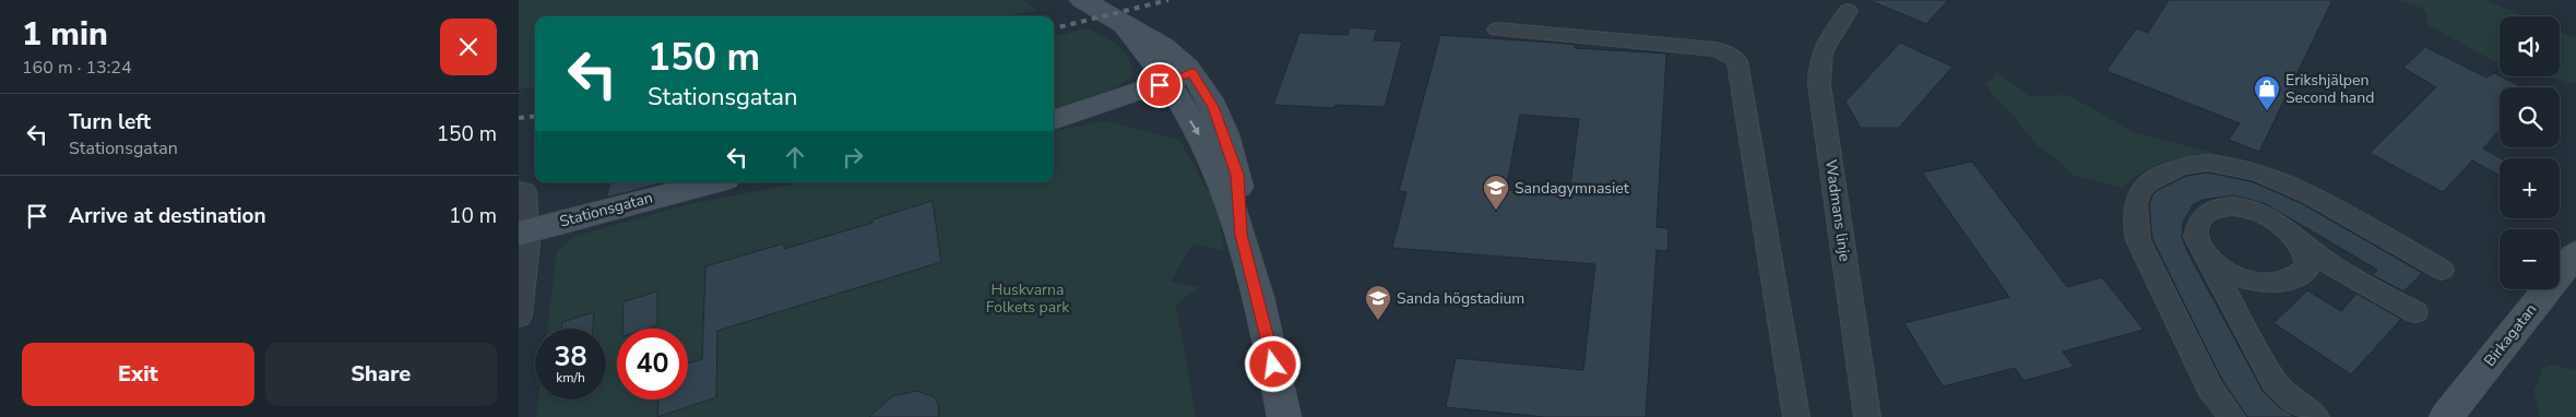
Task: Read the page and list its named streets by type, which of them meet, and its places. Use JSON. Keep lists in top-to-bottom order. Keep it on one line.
{"streets":{"street":["Stationsgatan","Wadmans linje","Birkagatan"]},"parks":["Huskvarna Folkets park"],"places":{"shop":["Erikshjälpen Second hand"],"school or university":["Sandagymnasiet","Sanda högstadium"]},"page":{"heading":["1 min","160 m · 13:24"],"map_buttons":["+","−"],"turn":["150 m","Stationsgatan"],"list":[{"name":"Turn left","note":"Stationsgatan","value":"150 m"},{"name":"Arrive at destination","value":"10 m"}],"speed":"38 km/h","limit":"40","buttons":["Exit","Share"]}}
